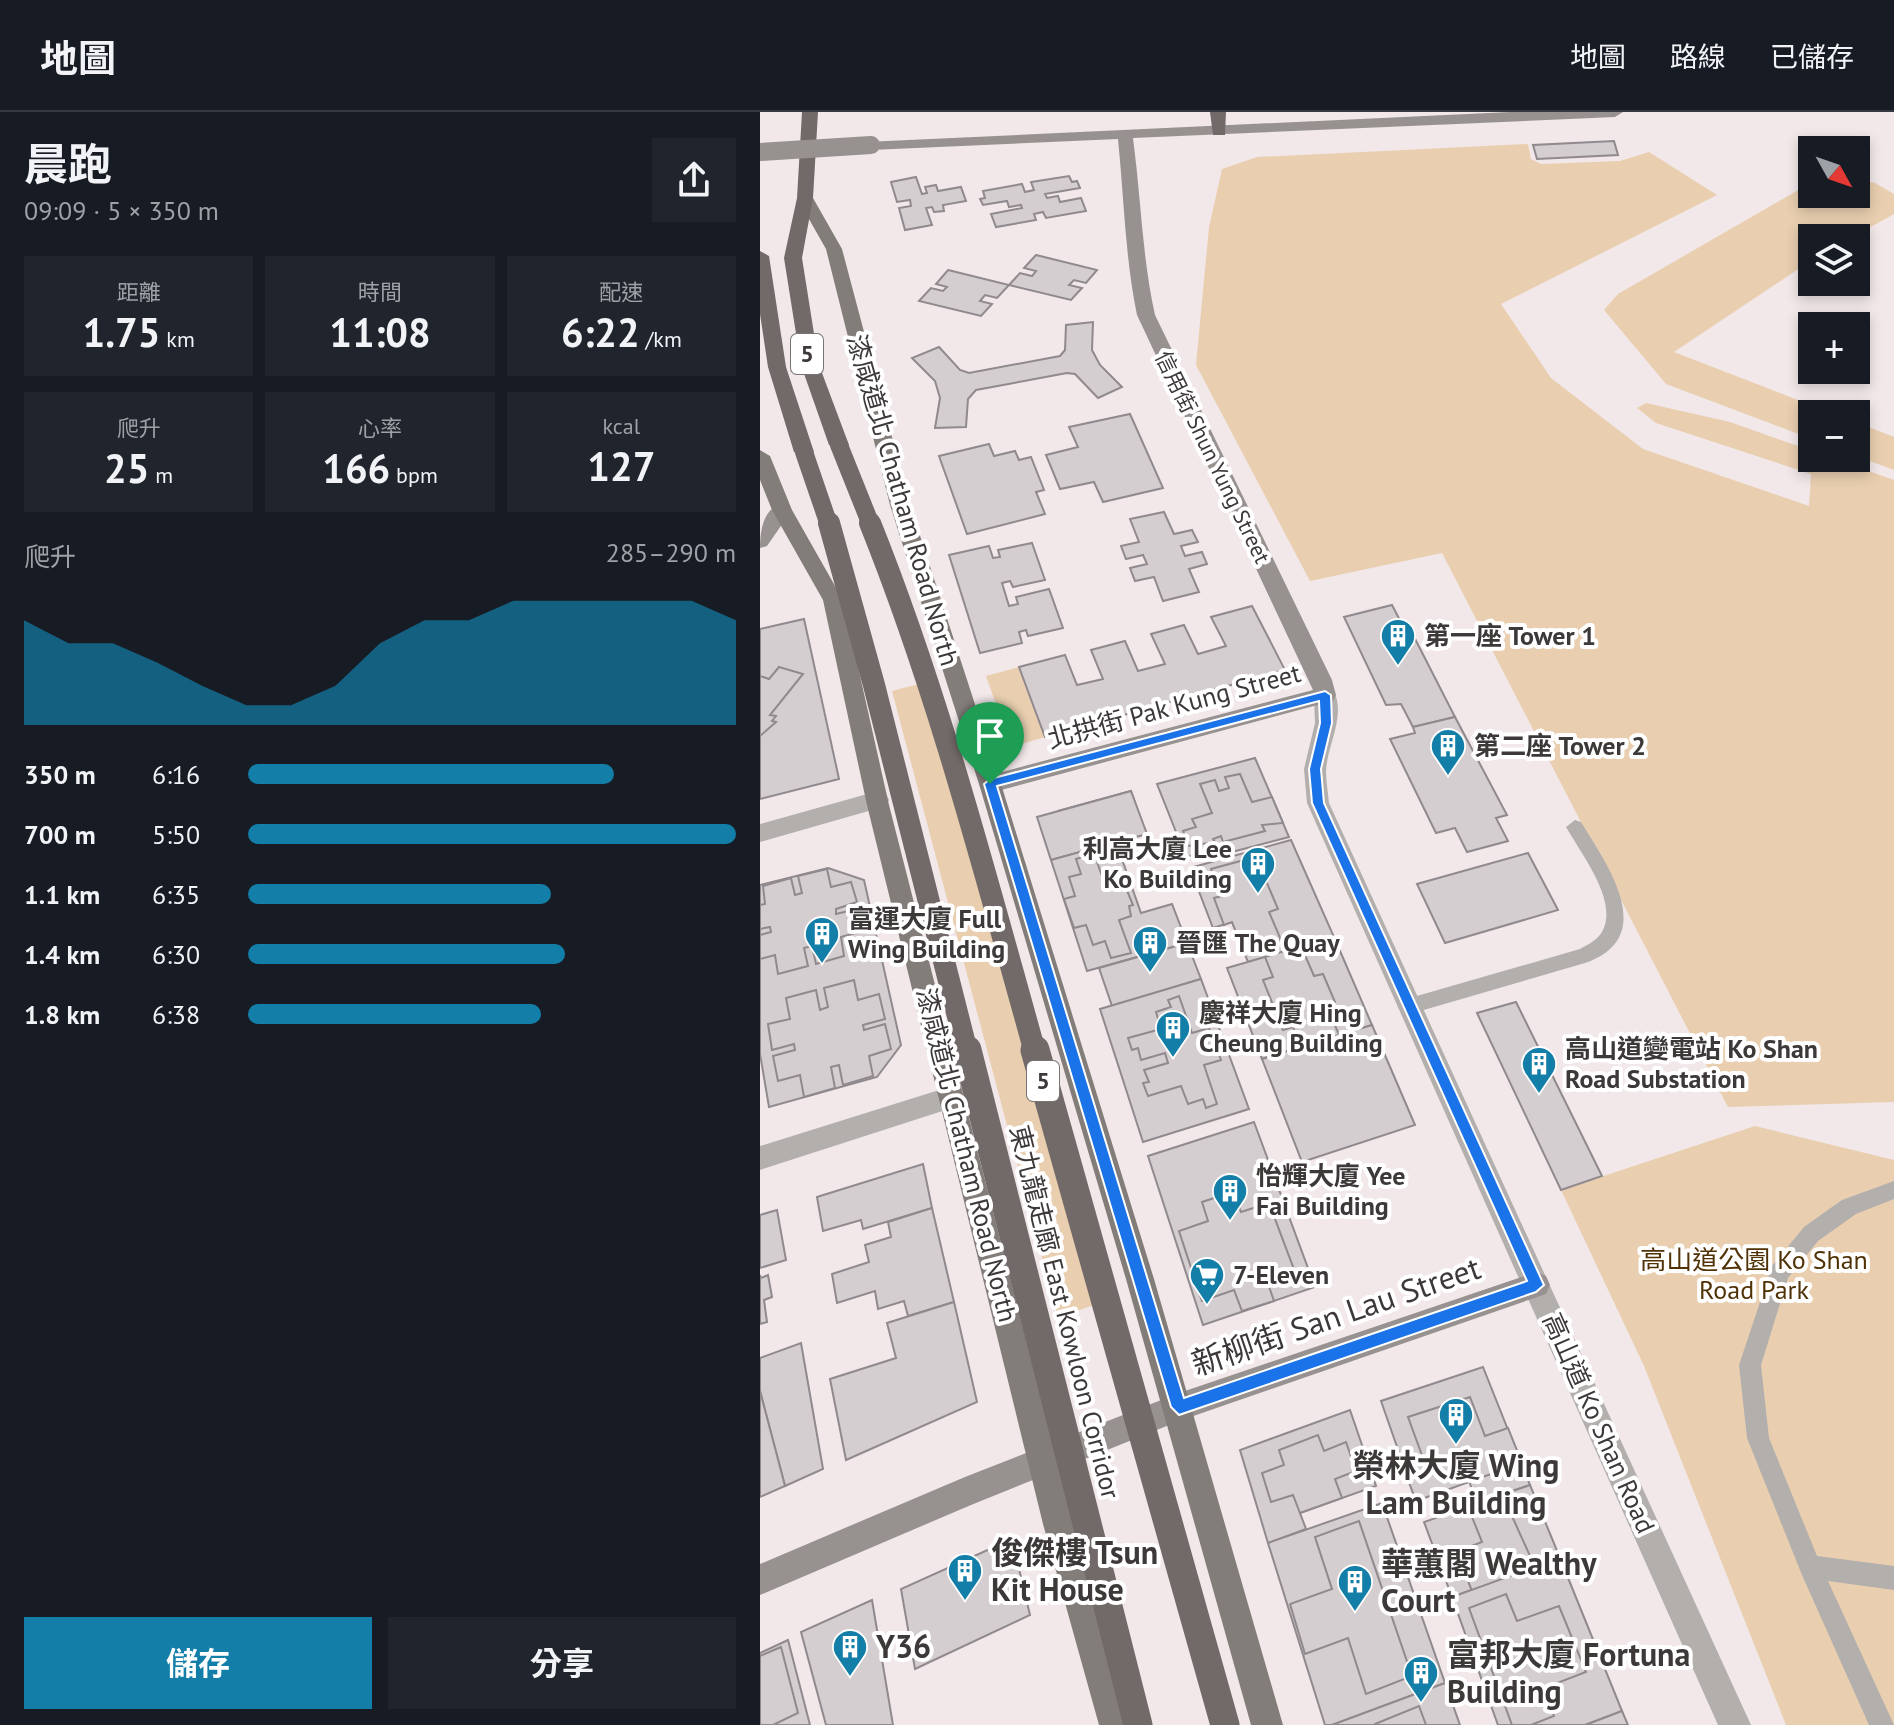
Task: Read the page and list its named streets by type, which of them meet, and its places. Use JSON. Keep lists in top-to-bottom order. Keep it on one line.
{"streets":{"highway":["5","漆咸道北 Chatham Road North","東九龍走廊 East Kowloon Corridor"],"street":["信用街 Shun Yung Street","北拱街 Pak Kung Street","新柳街 San Lau Street","高山道 Ko Shan Road"]},"crossings":[["信用街 Shun Yung Street","北拱街 Pak Kung Street"],["信用街 Shun Yung Street","高山道 Ko Shan Road"],["漆咸道北 Chatham Road North","北拱街 Pak Kung Street"],["漆咸道北 Chatham Road North","東九龍走廊 East Kowloon Corridor"],["漆咸道北 Chatham Road North","新柳街 San Lau Street"],["新柳街 San Lau Street","高山道 Ko Shan Road"]],"parks":["高山道公園 Ko Shan Road Park"],"places":{"building":["第一座 Tower 1","第二座 Tower 2","利高大廈 Lee Ko Building","富運大廈 Full Wing Building","晉匯 The Quay","慶祥大廈 Hing Cheung Building","高山道變電站 Ko Shan Road Substation","怡輝大廈 Yee Fai Building","榮林大廈 Wing Lam Building","俊傑樓 Tsun Kit House","華蕙閣 Wealthy Court","Y36","富邦大廈 Fortuna Building"],"supermarket":["7-Eleven"]},"north":"bottom right","page":{"header":"地圖","nav":["地圖","路線","已儲存"],"heading":["晨跑","09:09 · 5 × 350 m"],"map_buttons":["+","−"],"stats":[["距離","1.75 km"],["時間","11:08"],["配速","6:22 /km"],["爬升","25 m"],["心率","166 bpm"],["kcal","127"]],"chart":["爬升","285–290 m"],"list":[{"name":"350 m","note":"6:16"},{"name":"700 m","note":"5:50"},{"name":"1.1 km","note":"6:35"},{"name":"1.4 km","note":"6:30"},{"name":"1.8 km","note":"6:38"}],"buttons":["儲存","分享"]}}
